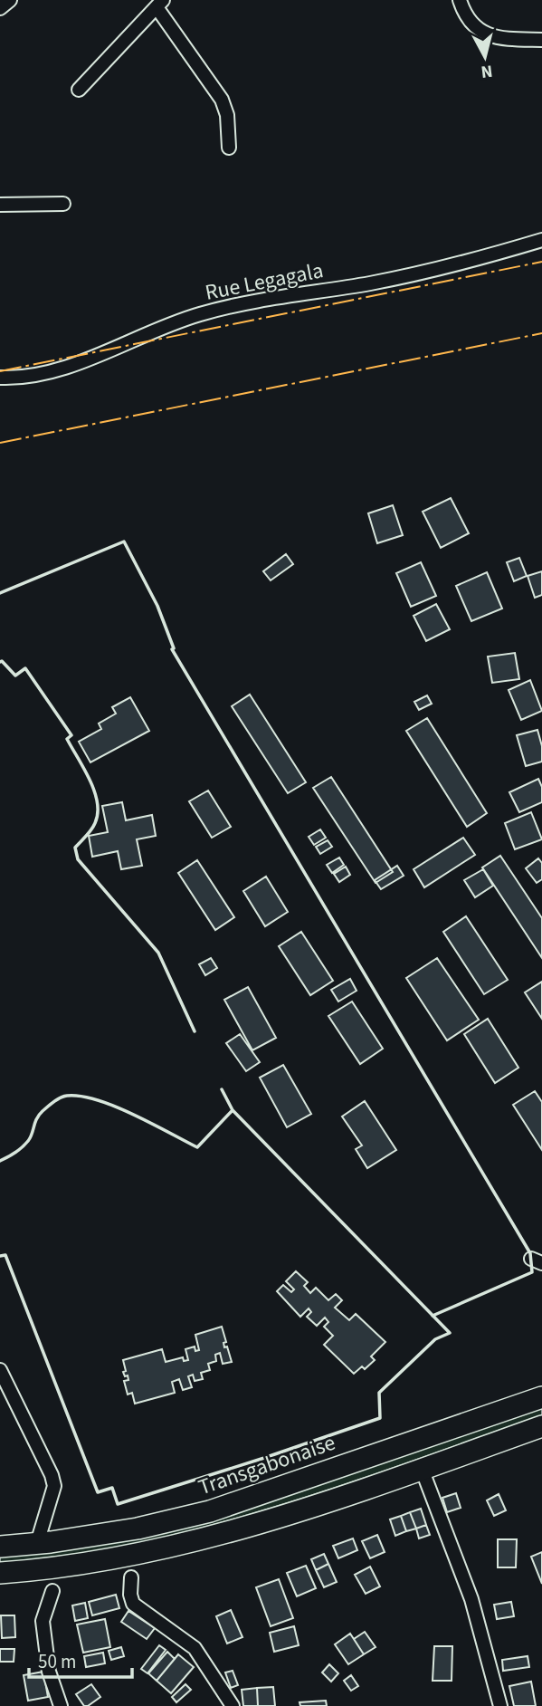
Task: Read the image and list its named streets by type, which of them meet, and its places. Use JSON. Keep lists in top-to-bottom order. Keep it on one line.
{"streets":{"highway":["Transgabonaise"],"street":["Rue Legagala"]},"scale_bar":"50 m","north":"bottom"}
